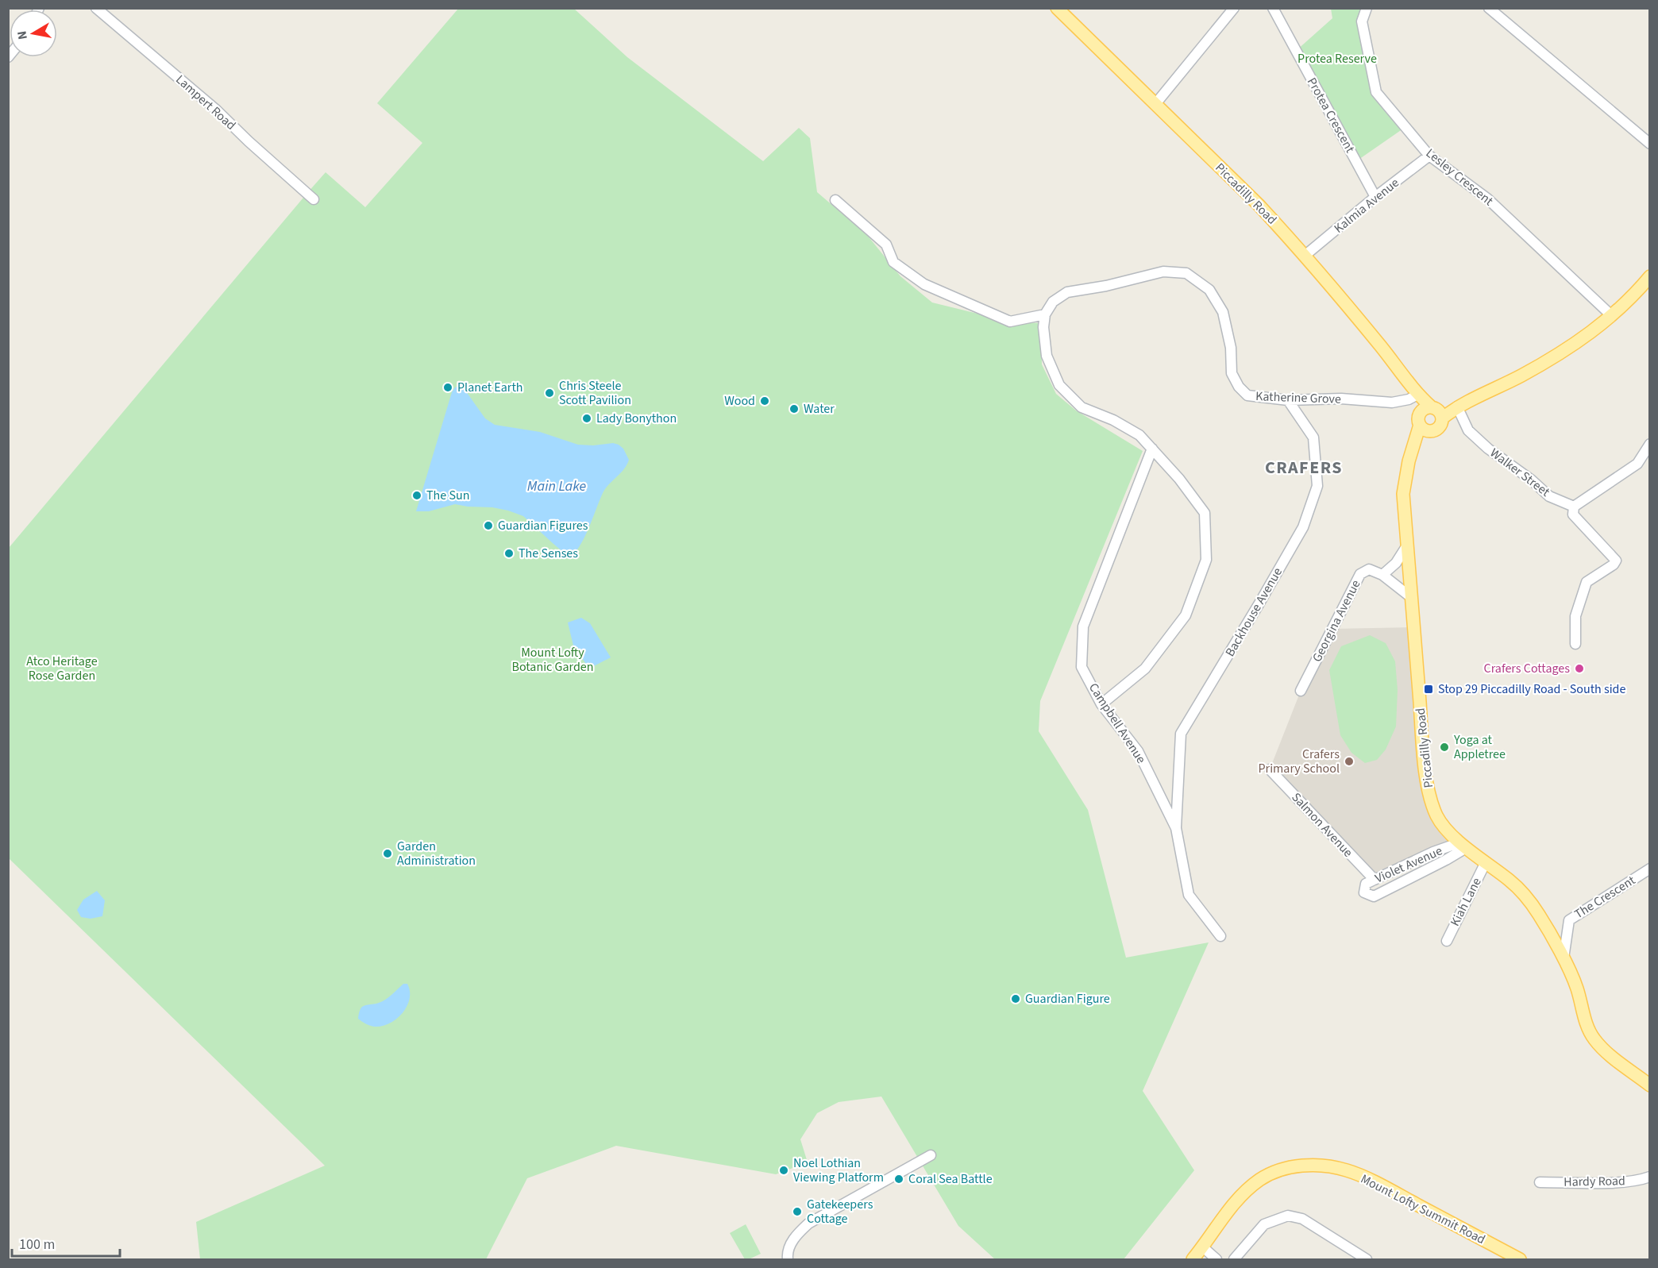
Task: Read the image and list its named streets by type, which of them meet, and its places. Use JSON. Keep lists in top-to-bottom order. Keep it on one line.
{"streets":{"main road":["Piccadilly Road","Mount Lofty Summit Road"],"street":["Lampert Road","Protea Crescent","Lesley Crescent","Kalmia Avenue","Katherine Grove","Walker Street","Backhouse Avenue","Georgina Avenue","Campbell Avenue","Salmon Avenue","Violet Avenue","The Crescent","Kiah Lane","Hardy Road"]},"crossings":[["Protea Crescent","Kalmia Avenue"],["Lesley Crescent","Kalmia Avenue"],["Piccadilly Road","Kalmia Avenue"],["Piccadilly Road","Katherine Grove"],["Piccadilly Road","Violet Avenue"],["Piccadilly Road","The Crescent"],["Piccadilly Road","Kiah Lane"],["Katherine Grove","Backhouse Avenue"],["Backhouse Avenue","Campbell Avenue"],["Salmon Avenue","Violet Avenue"]],"districts":["CRAFERS"],"water":["Main Lake"],"parks":["Protea Reserve","Mount Lofty Botanic Garden","Atco Heritage Rose Garden"],"places":{"other":["Planet Earth","Chris Steele Scott Pavilion","Wood","Water","Lady Bonython","The Sun","Guardian Figures","The Senses","Crafers Cottages","Yoga at Appletree","Crafers Primary School","Garden Administration","Guardian Figure","Noel Lothian Viewing Platform","Coral Sea Battle","Gatekeepers Cottage"],"transit":["Stop 29 Piccadilly Road - South side"]},"scale_bar":"100 m","north":"left"}
